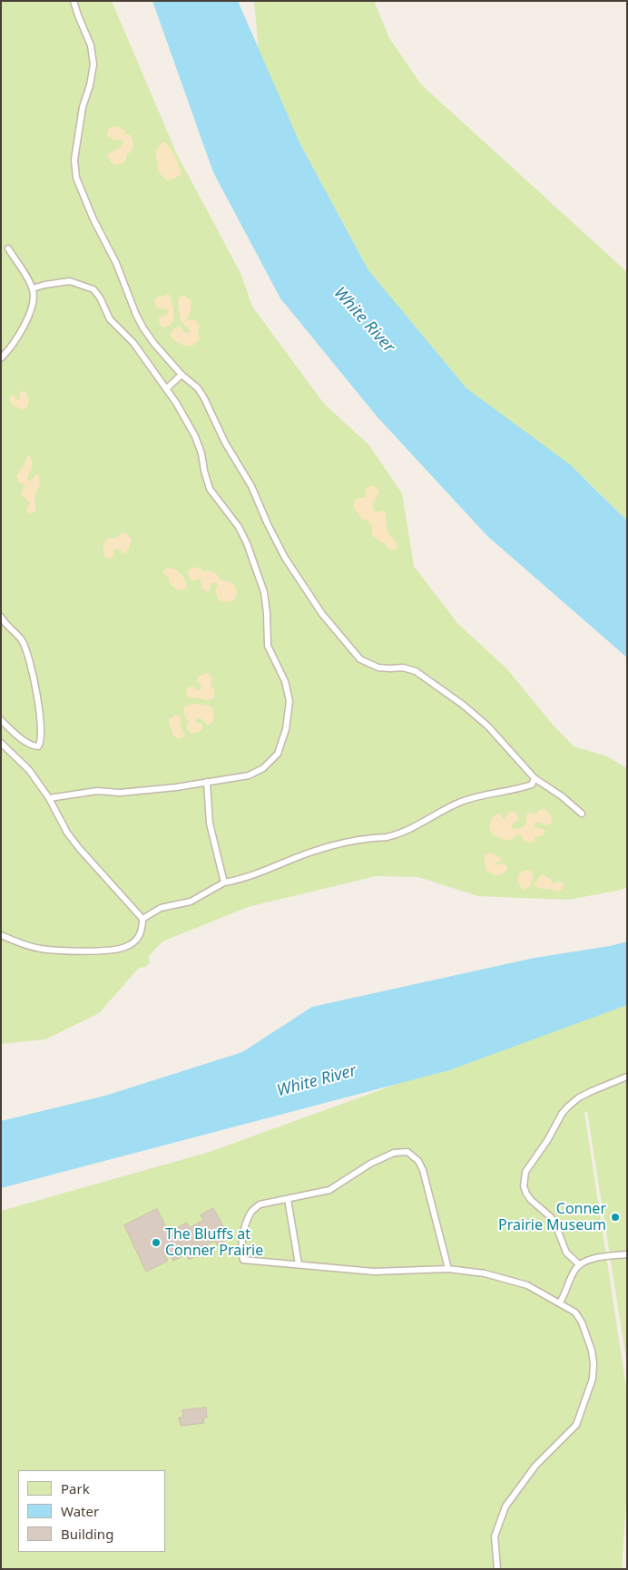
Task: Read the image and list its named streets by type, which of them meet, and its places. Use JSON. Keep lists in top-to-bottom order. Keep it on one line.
{"water":["White River"],"places":["Conner Prairie Museum","The Bluffs at Conner Prairie"],"legend":["Park","Water","Building"]}
